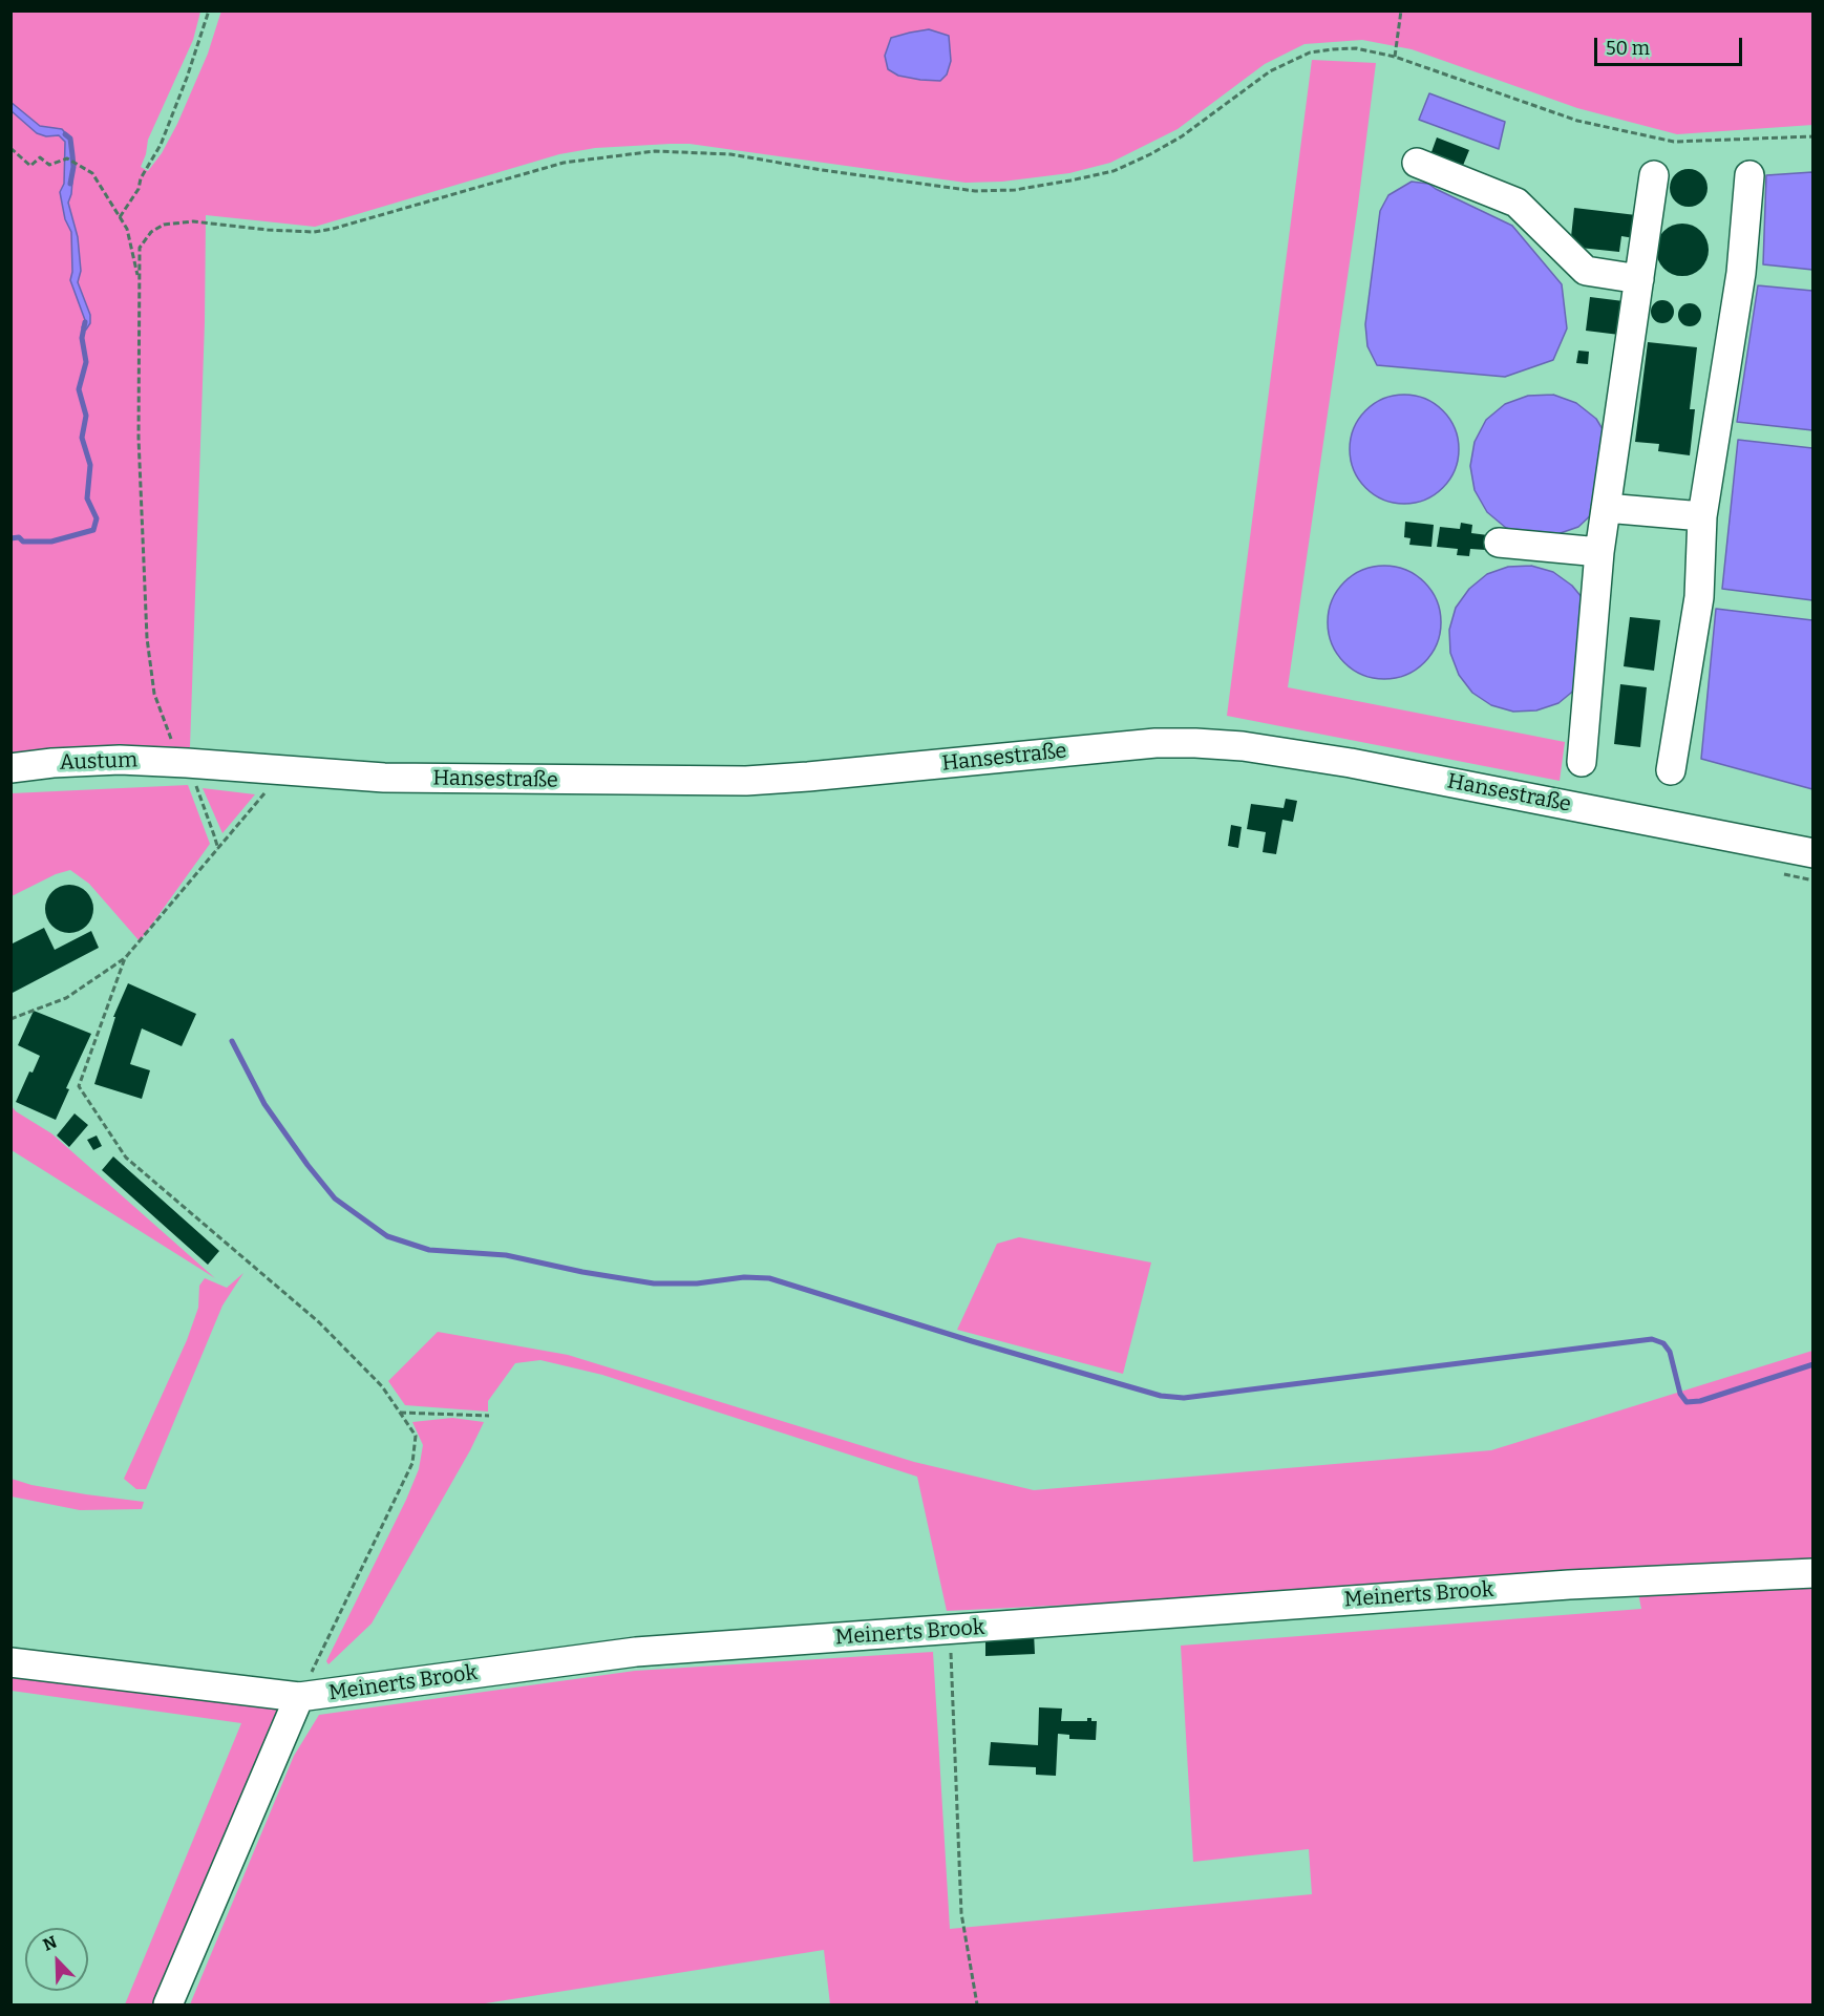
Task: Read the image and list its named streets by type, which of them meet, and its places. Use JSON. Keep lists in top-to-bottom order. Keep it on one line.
{"streets":{"street":["Hansestraße","Austum","Meinerts Brook"]},"crossings":[["Hansestraße","Austum"]],"scale_bar":"50 m","north":"top left"}
